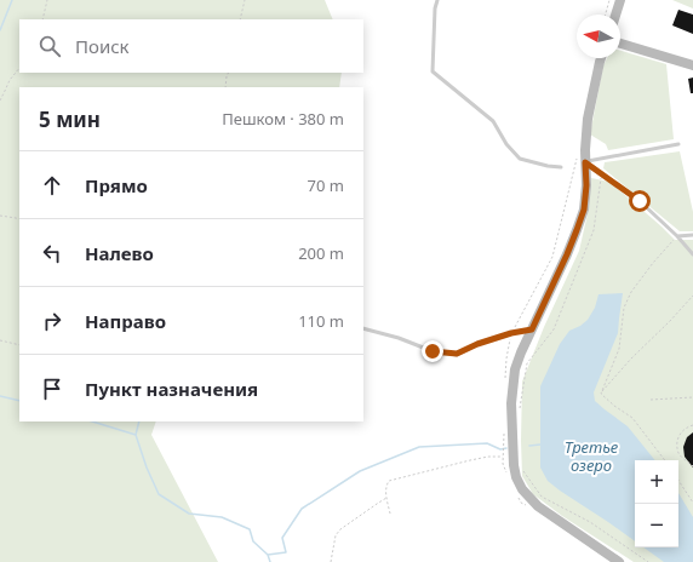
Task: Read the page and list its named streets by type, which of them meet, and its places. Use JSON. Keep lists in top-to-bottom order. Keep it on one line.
{"water":["Третье озеро"],"north":"left","page":{"search":"Поиск","heading":["5 мин","Пешком · 380 m"],"list":[["Прямо","70 m"],["Налево","200 m"],["Направо","110 m"],"Пункт назначения"],"map_buttons":["+","−"]}}
